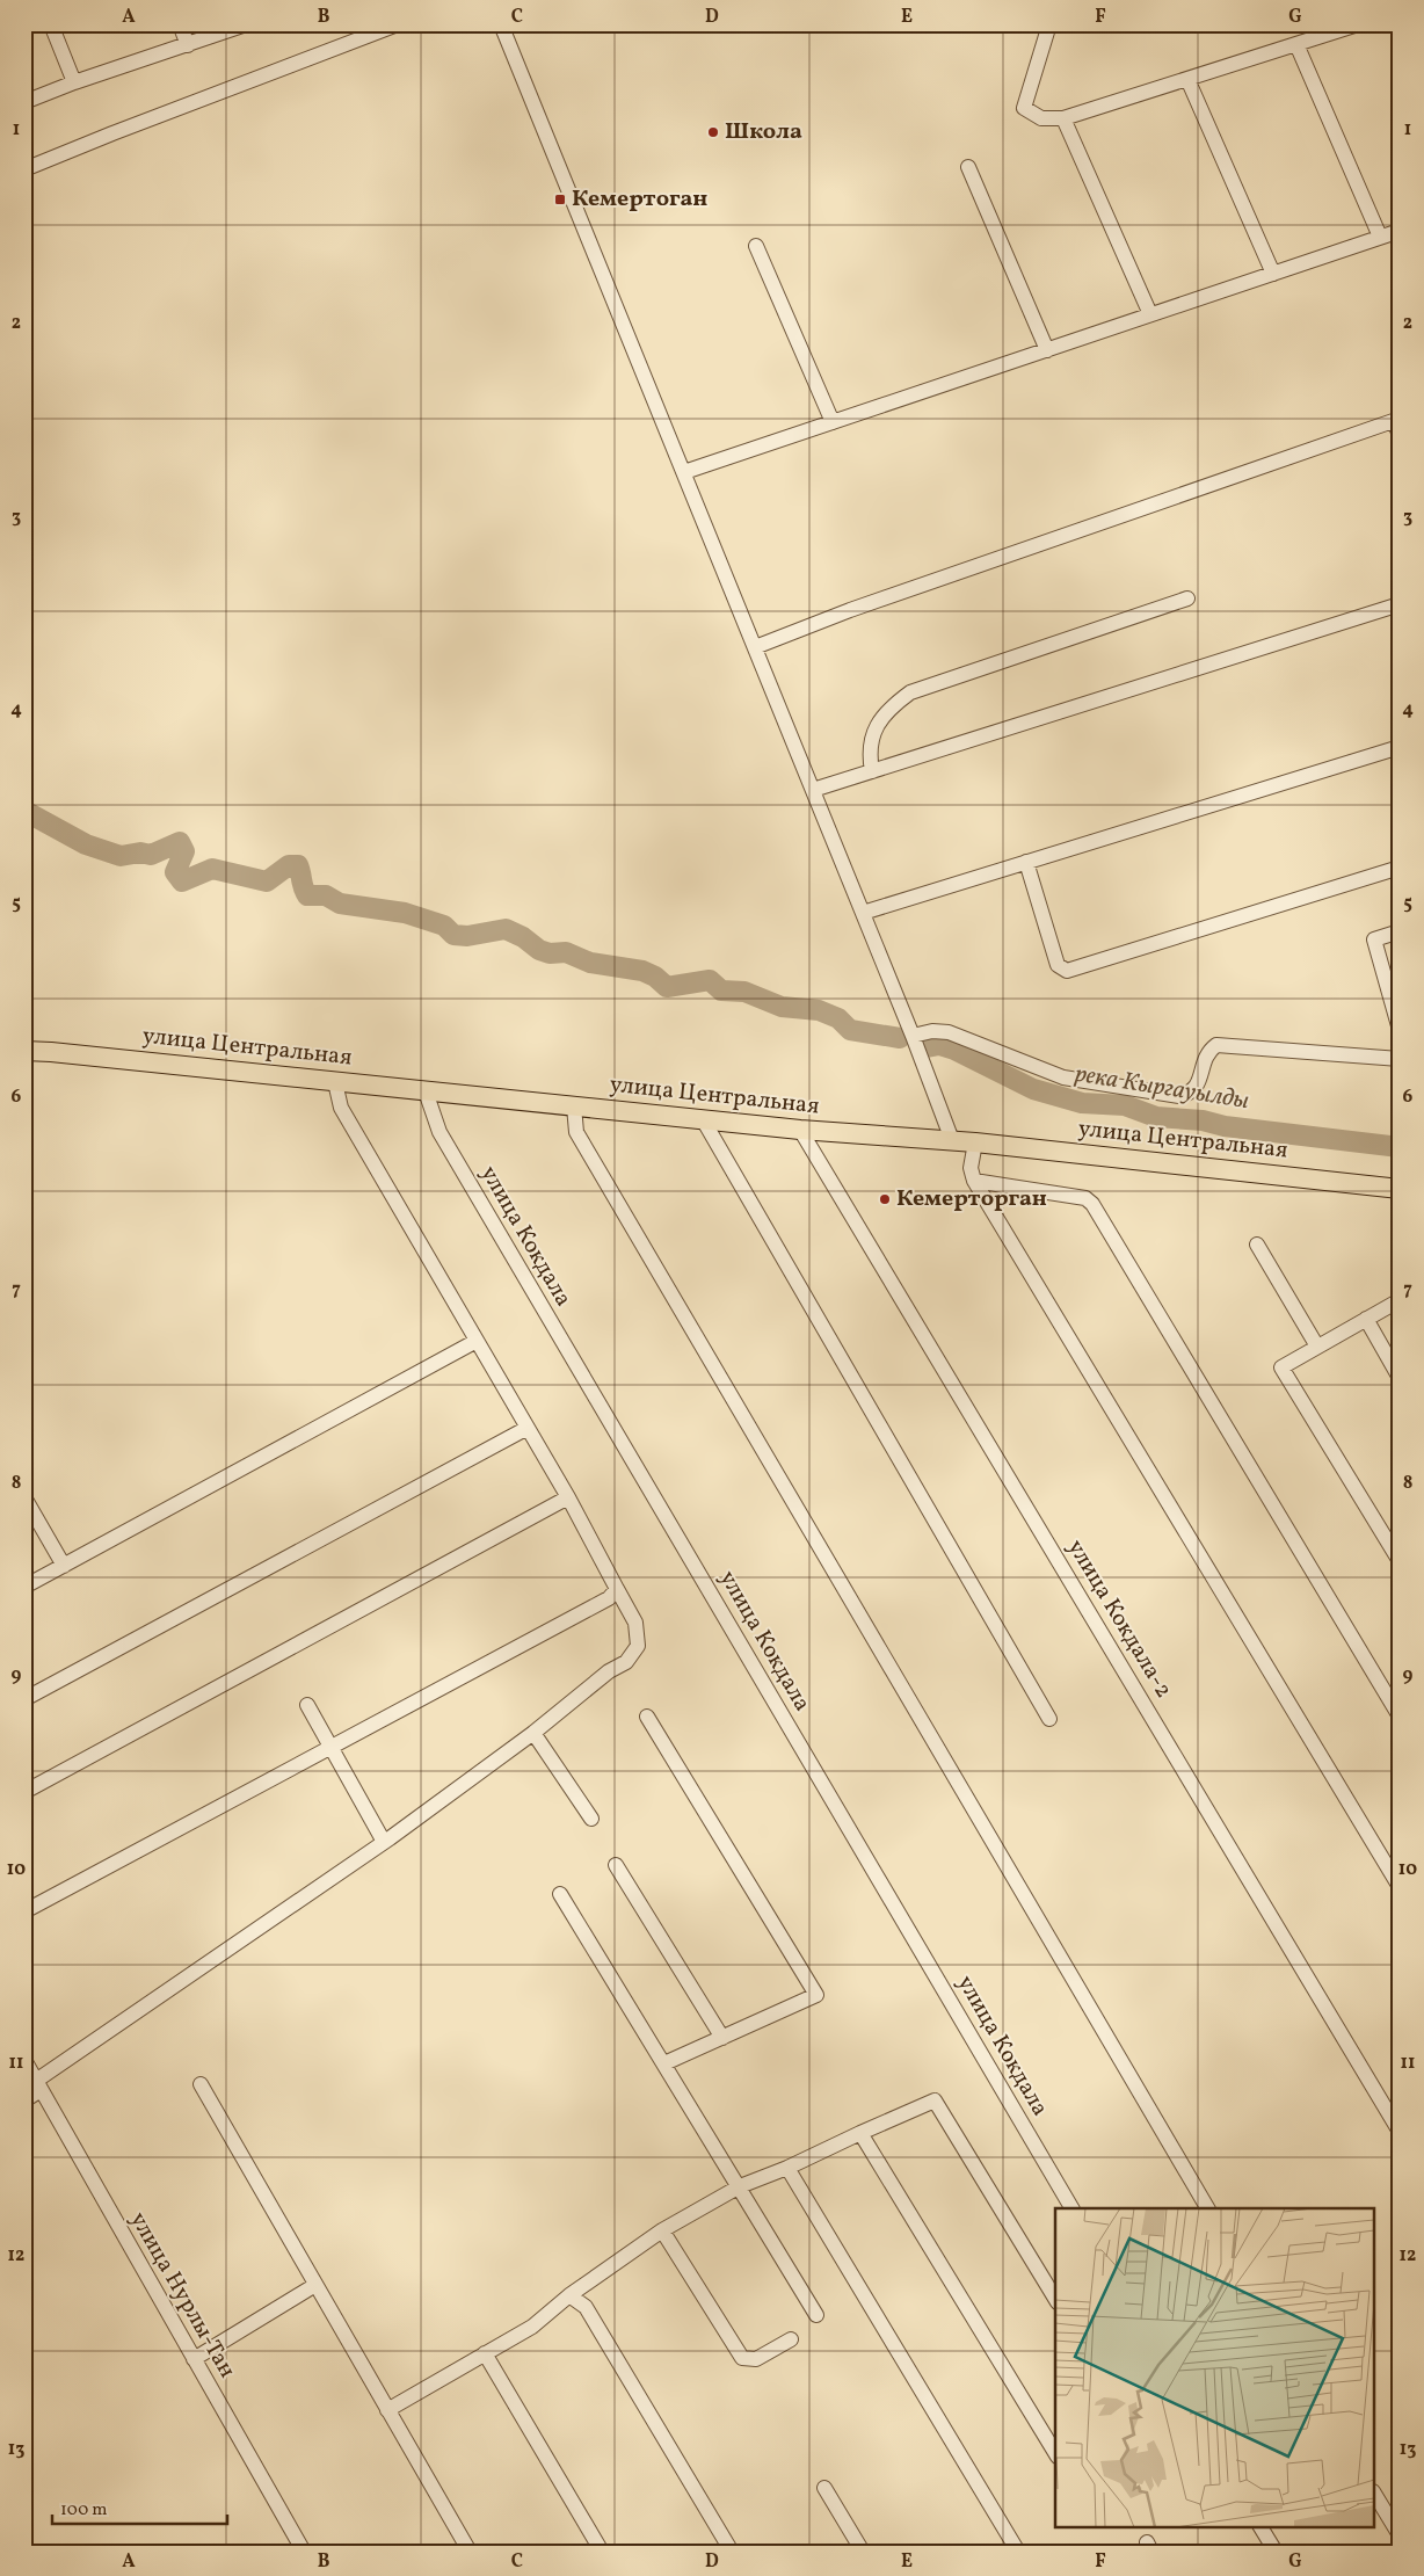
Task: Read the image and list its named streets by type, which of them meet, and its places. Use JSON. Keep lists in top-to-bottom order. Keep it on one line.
{"streets":{"main road":["улица Центральная"],"street":["улица Кокдала","улица Кокдала-2","улица Нурлы-Тан"]},"crossings":[["улица Центральная","улица Кокдала"],["улица Центральная","улица Кокдала-2"]],"water":["река Кыргауылды"],"places":{"other":["Школа","Кемерторган"],"transit":["Кемертоган"]},"scale_bar":"100 m","grid":{"columns":["A","B","C","D","E","F","G"],"rows":["1","2","3","4","5","6","7","8","9","10","11","12","13"]}}
